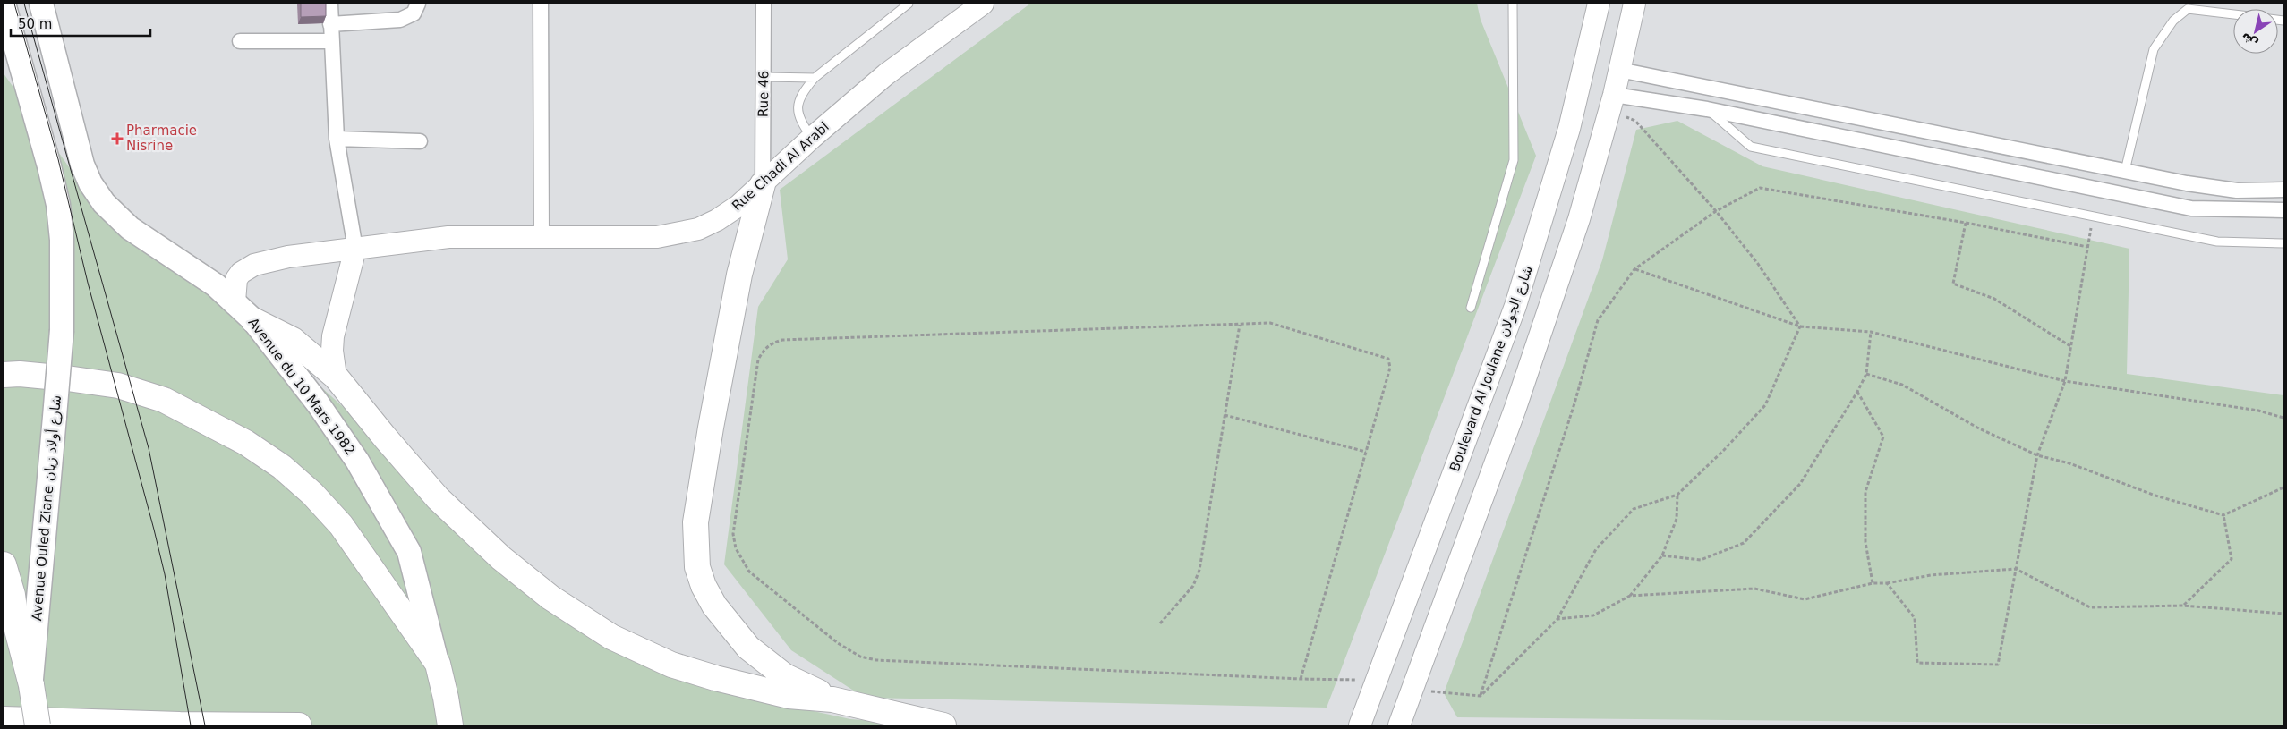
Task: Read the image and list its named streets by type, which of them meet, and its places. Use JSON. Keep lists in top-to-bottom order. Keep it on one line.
{"streets":{"highway":["Avenue du 10 Mars 1982"],"main road":["Rue Chadi Al Arabi","Boulevard Al Joulane شارع الجولان","Avenue Ouled Ziane شارع أولاد زيان"],"street":["Rue 46"]},"crossings":[["Rue 46","Rue Chadi Al Arabi"],["Rue Chadi Al Arabi","Avenue du 10 Mars 1982"]],"places":{"health":["Pharmacie Nisrine"]},"scale_bar":"50 m","north":"bottom left"}
